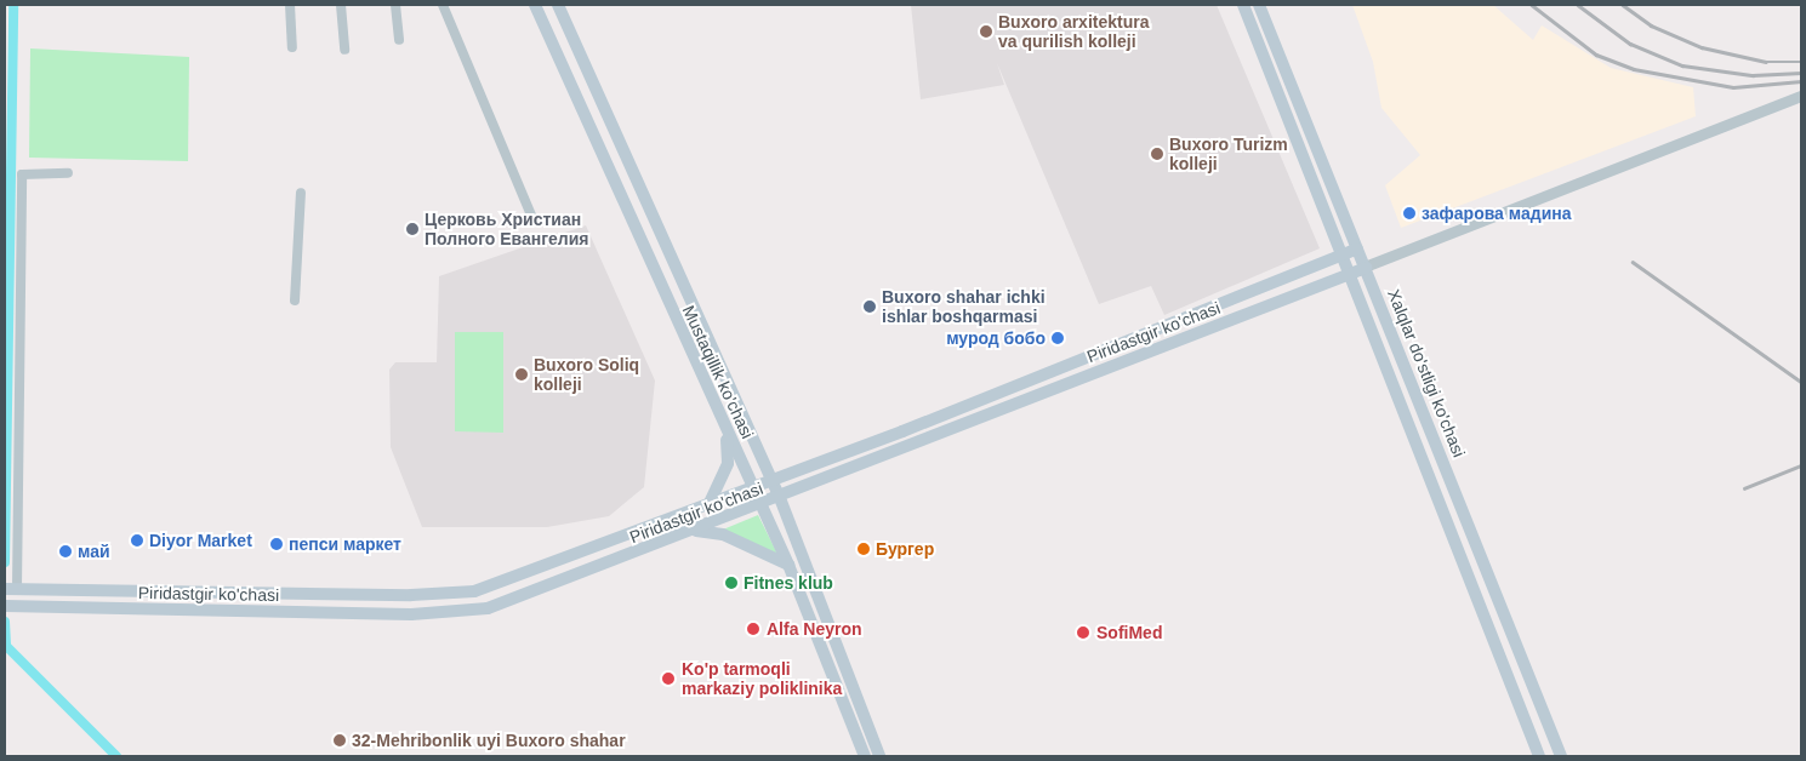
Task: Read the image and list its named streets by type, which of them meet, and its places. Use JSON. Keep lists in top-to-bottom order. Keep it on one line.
{"streets":{"main road":["Piridastgir ko'chasi","Mustaqillik ko'chasi","Xalqlar do'stligi ko'chasi"]},"crossings":[["Piridastgir ko'chasi","Mustaqillik ko'chasi"],["Piridastgir ko'chasi","Xalqlar do'stligi ko'chasi"]],"places":["Buxoro arxitektura va qurilish kolleji","Buxoro Turizm kolleji","зафарова мадина","Церковь Христиан Полного Евангелия","Buxoro shahar ichki ishlar boshqarmasi","мурод бобо","Buxoro Soliq kolleji","Diyor Market","пепси маркет","Бургер","май","Fitnes klub","Alfa Neyron","SofiMed","Ko'p tarmoqli markaziy poliklinika","32-Mehribonlik uyi Buxoro shahar"]}
